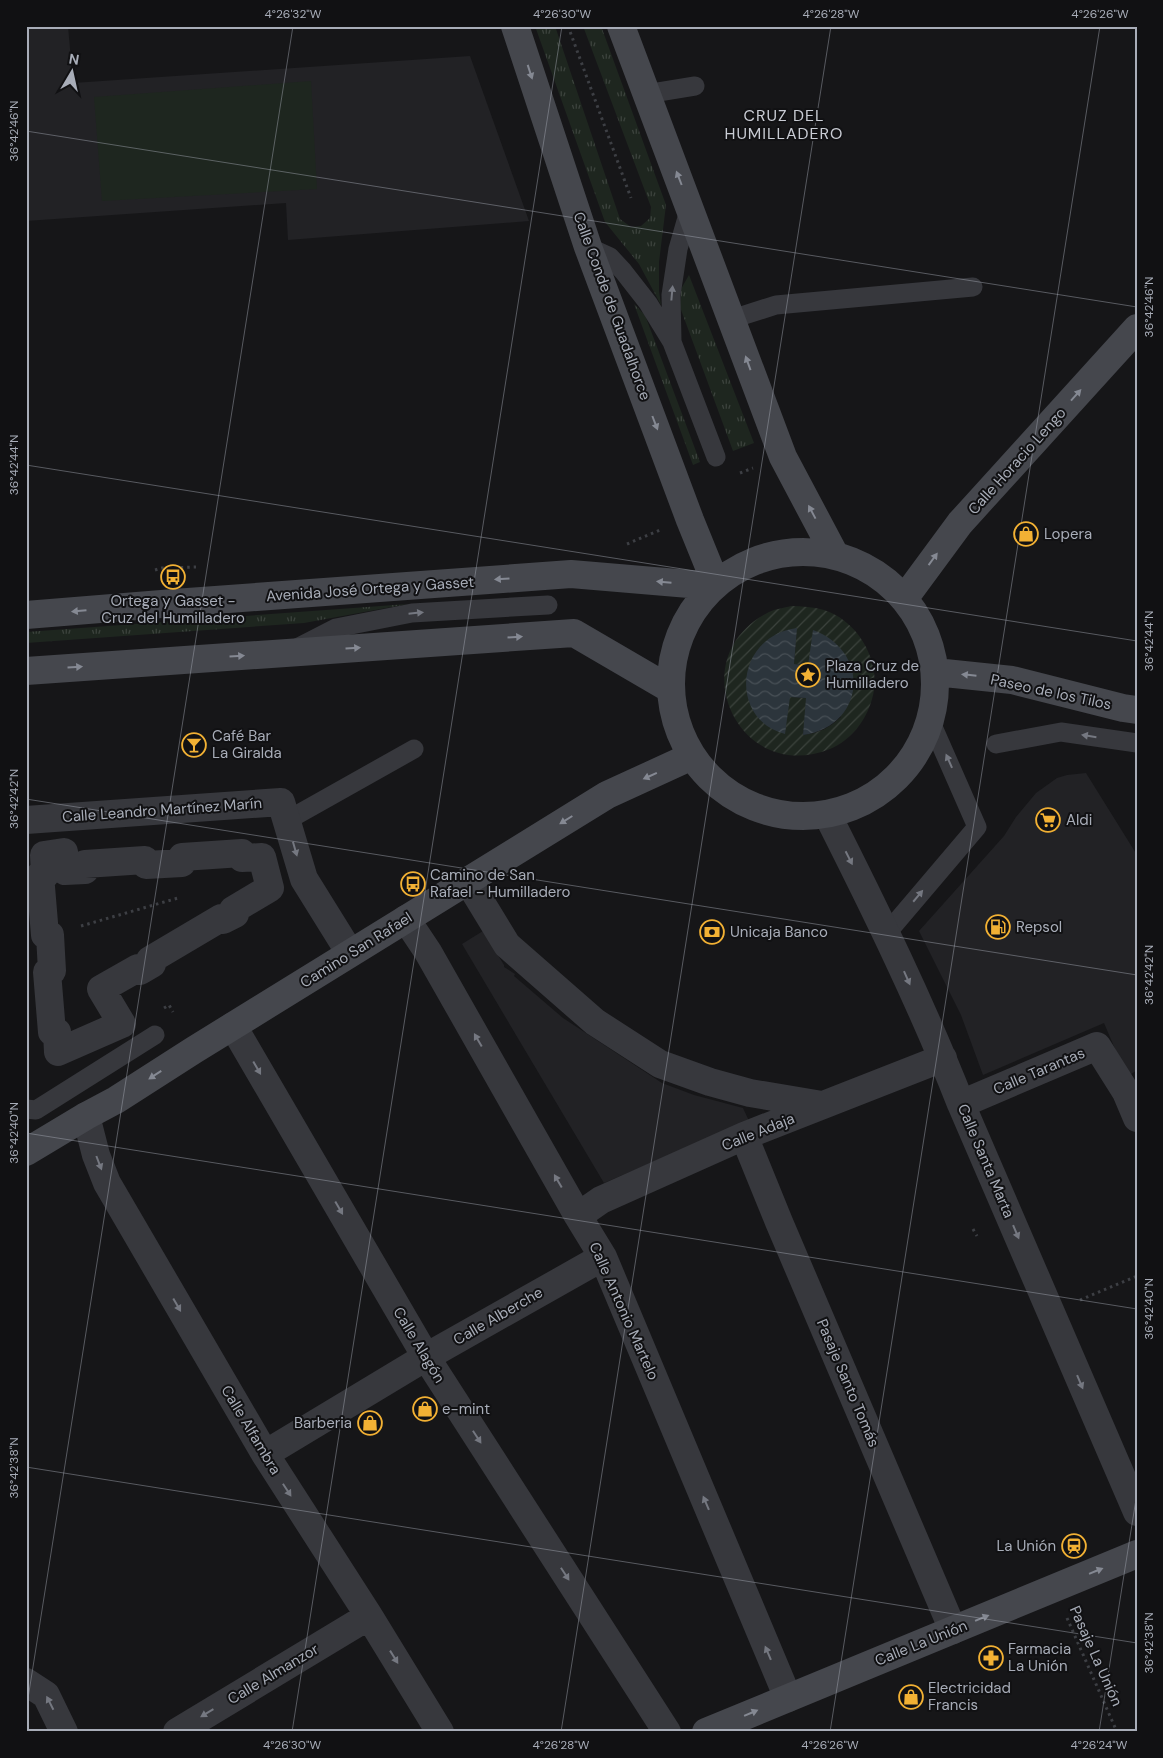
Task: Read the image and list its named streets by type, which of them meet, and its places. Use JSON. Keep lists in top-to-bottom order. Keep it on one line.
{"streets":{"main road":["Calle Conde de Guadalhorce","Calle Horacio Lengo","Avenida José Ortega y Gasset","Paseo de los Tilos","Camino San Rafael","Calle La Unión"],"street":["Calle Leandro Martínez Marín","Calle Tarantas","Calle Adaja","Calle Santa Marta","Calle Antonio Martelo","Calle Alberche","Calle Alagón","Pasaje Santo Tomás","Calle Alfambra","Calle Almanzor"],"path":["Pasaje La Unión"]},"crossings":[["Calle Conde de Guadalhorce","Avenida José Ortega y Gasset"],["Calle Leandro Martínez Marín","Camino San Rafael"],["Camino San Rafael","Calle Antonio Martelo"],["Camino San Rafael","Calle Alagón"],["Camino San Rafael","Calle Alfambra"],["Calle Tarantas","Calle Santa Marta"],["Calle Adaja","Calle Santa Marta"],["Calle Adaja","Calle Antonio Martelo"],["Calle Adaja","Pasaje Santo Tomás"],["Calle Antonio Martelo","Calle Alberche"],["Calle Antonio Martelo","Calle La Unión"],["Calle Alberche","Calle Alagón"],["Calle Alberche","Calle Alfambra"],["Pasaje Santo Tomás","Calle La Unión"],["Calle Alfambra","Calle Almanzor"],["Calle La Unión","Pasaje La Unión"]],"one_way":["Calle Horacio Lengo","Paseo de los Tilos","Camino San Rafael","Calle Santa Marta","Calle Antonio Martelo","Calle Alagón","Calle Alfambra","Calle La Unión","Calle Almanzor"],"districts":["CRUZ DEL HUMILLADERO"],"places":{"shop":["Lopera","e-mint","Barberia","Electricidad Francis"],"bus stop":["Ortega y Gasset - Cruz del Humilladero","Camino de San Rafael - Humilladero"],"place":["Plaza Cruz de Humilladero"],"bar":["Café Bar La Giralda"],"supermarket":["Aldi"],"fuel station":["Repsol"],"bank":["Unicaja Banco"],"station":["La Unión"],"pharmacy":["Farmacia La Unión"]},"north":"top","coordinates":["4°26'32\"W","4°26'30\"W","4°26'28\"W","4°26'26\"W","36°42'46\"N","36°42'44\"N","36°42'42\"N","36°42'40\"N","36°42'38\"N","4°26'24\"W"]}
